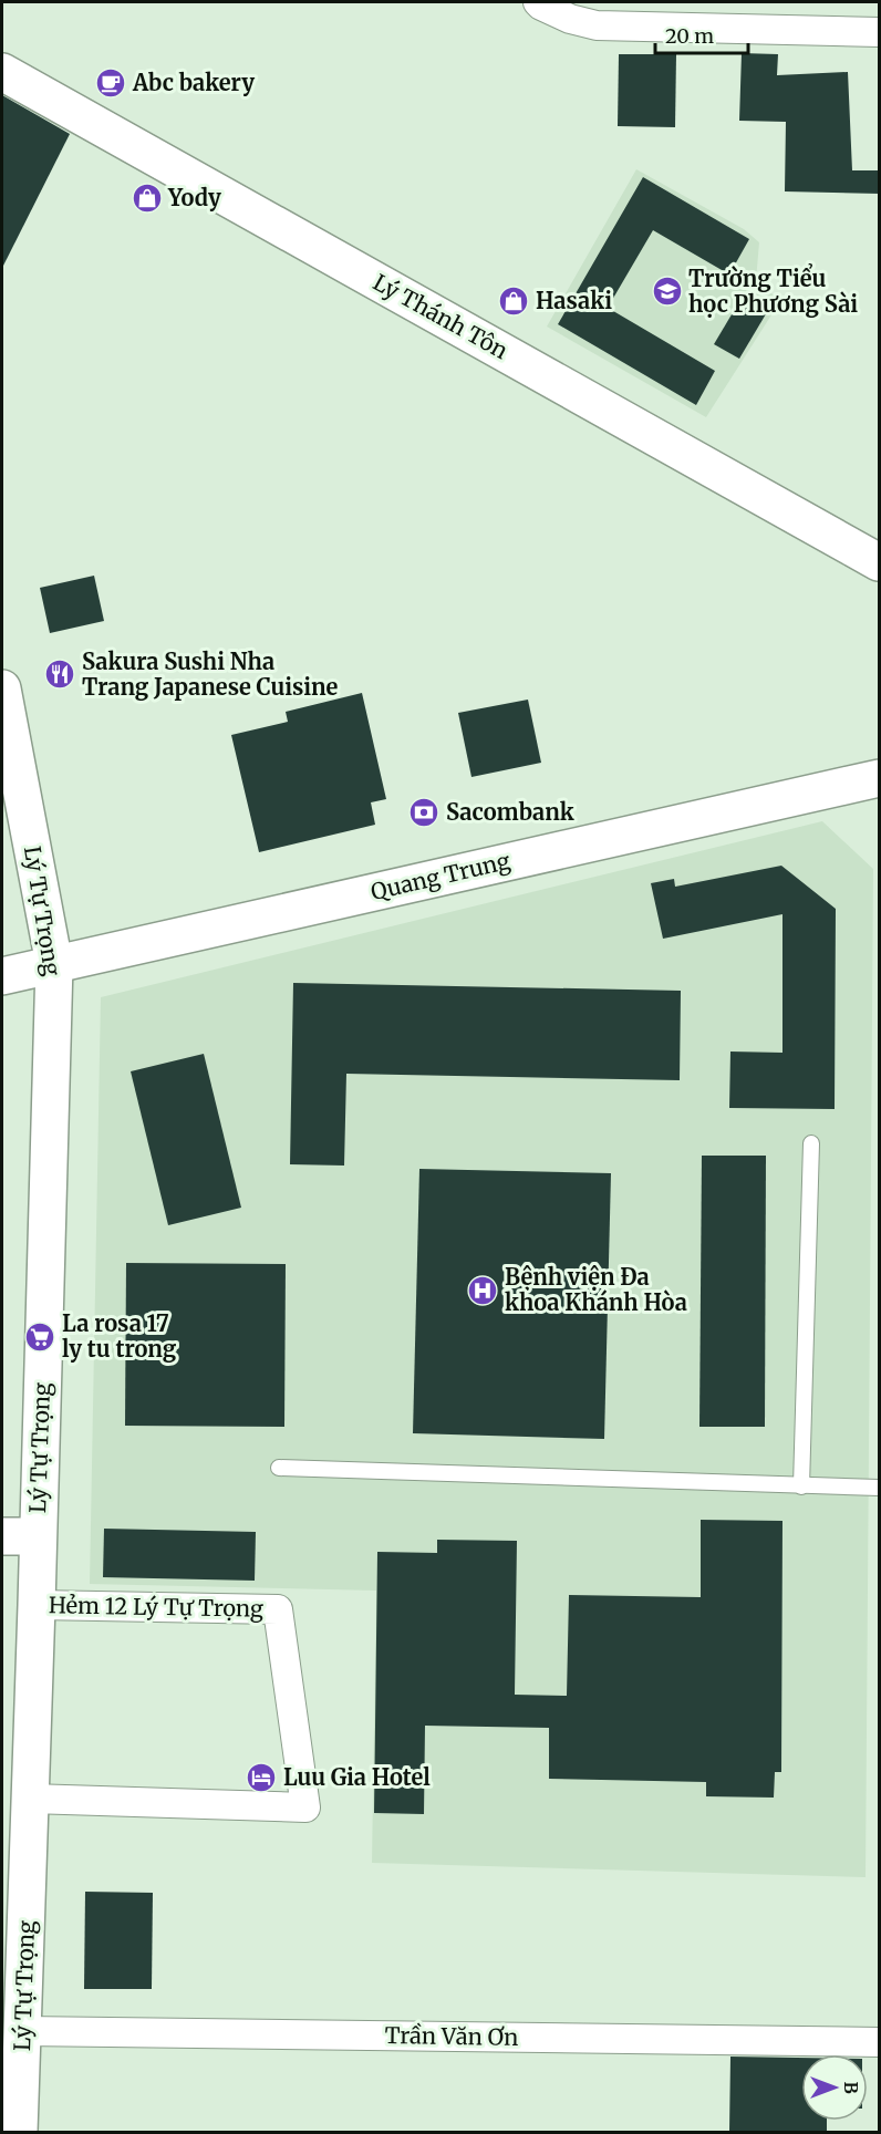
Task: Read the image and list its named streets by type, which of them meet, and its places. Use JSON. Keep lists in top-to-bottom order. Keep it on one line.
{"streets":{"street":["Lý Thánh Tôn","Quang Trung","Lý Tự Trọng","Hẻm 12 Lý Tự Trọng","Trần Văn Ơn"]},"crossings":[["Quang Trung","Lý Tự Trọng"],["Lý Tự Trọng","Hẻm 12 Lý Tự Trọng"],["Lý Tự Trọng","Trần Văn Ơn"]],"places":{"cafe":["Abc bakery"],"shop":["Yody","Hasaki"],"school or university":["Trường Tiểu học Phương Sài"],"restaurant":["Sakura Sushi Nha Trang Japanese Cuisine"],"bank":["Sacombank"],"hospital":["Bệnh viện Đa khoa Khánh Hòa"],"supermarket":["La rosa 17 ly tu trong"],"hotel":["Luu Gia Hotel"]},"scale_bar":"20 m","north":"right"}
